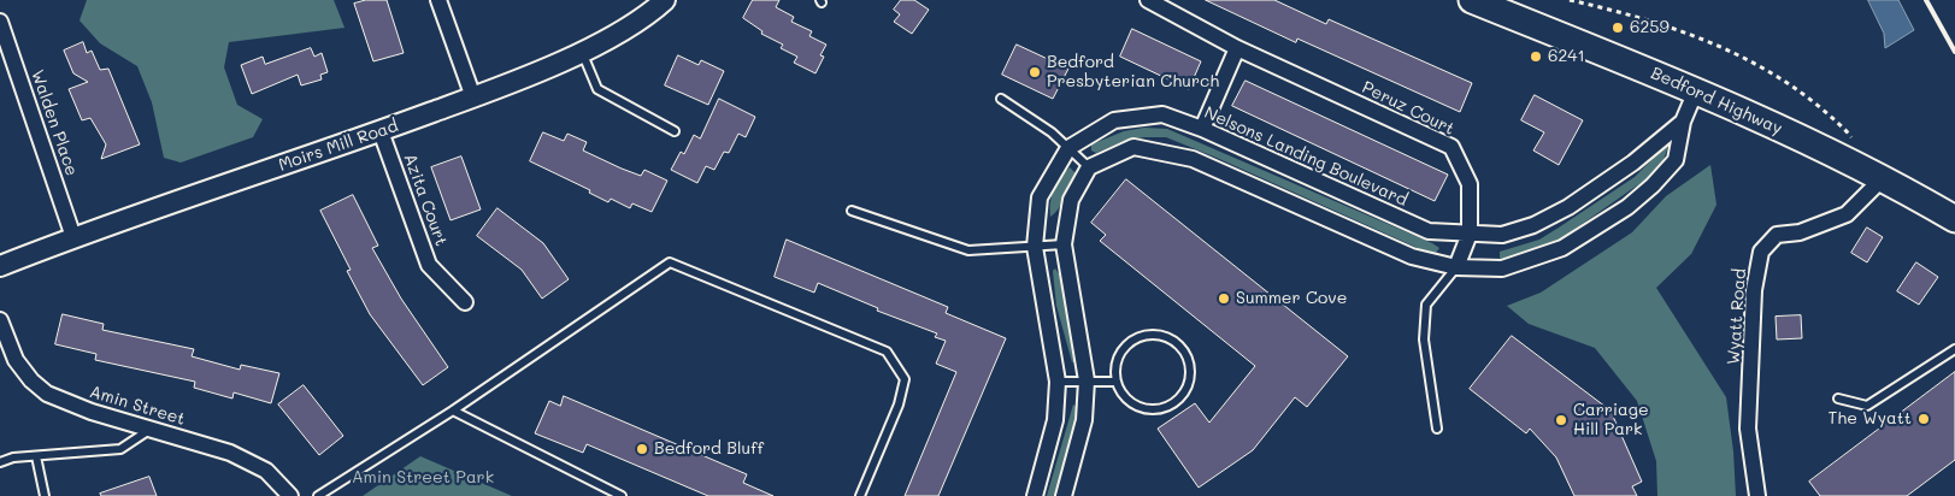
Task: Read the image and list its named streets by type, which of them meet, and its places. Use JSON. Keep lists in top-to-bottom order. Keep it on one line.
{"streets":{"main road":["Bedford Highway"],"street":["Peruz Court","Walden Place","Moirs Mill Road","Nelsons Landing Boulevard","Azita Court","Wyatt Road","Amin Street"]},"crossings":[["Bedford Highway","Nelsons Landing Boulevard"],["Bedford Highway","Wyatt Road"],["Peruz Court","Nelsons Landing Boulevard"],["Walden Place","Moirs Mill Road"],["Moirs Mill Road","Azita Court"]],"parks":["Amin Street Park"],"places":["6259","6241","Bedford Presbyterian Church","Summer Cove","The Wyatt","Carriage Hill Park","Bedford Bluff"]}
